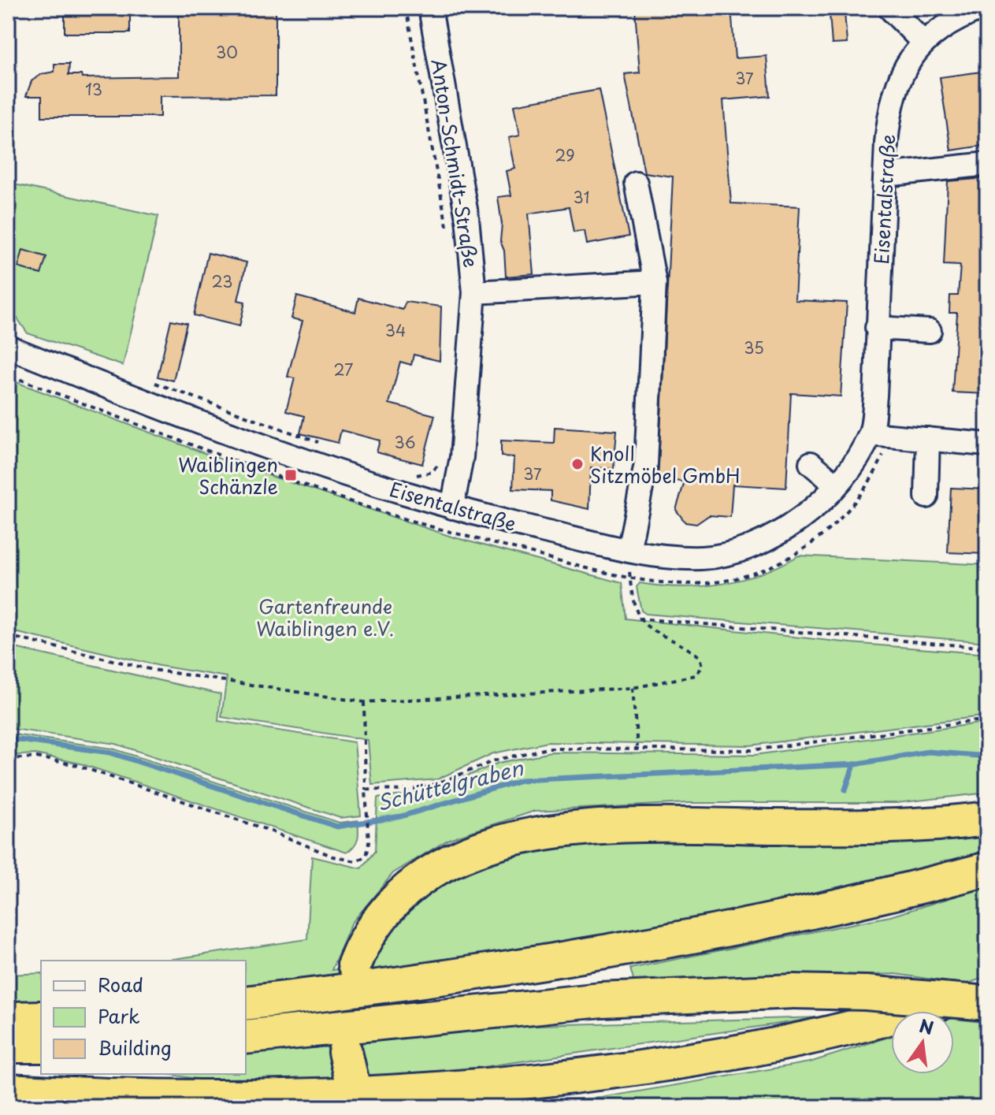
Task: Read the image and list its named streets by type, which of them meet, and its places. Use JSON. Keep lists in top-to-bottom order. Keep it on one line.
{"streets":{"street":["Anton-Schmidt-Straße","Eisentalstraße"]},"crossings":[["Anton-Schmidt-Straße","Eisentalstraße"]],"water":["Schüttelgraben"],"parks":["Gartenfreunde Waiblingen e.V."],"places":{"other":["Knoll Sitzmöbel GmbH"],"transit":["Waiblingen Schänzle"]},"house_numbers":["30","37","13","29","31","23","34","35","27","36","37"],"legend":["Road","Park","Building"],"north":"top"}
